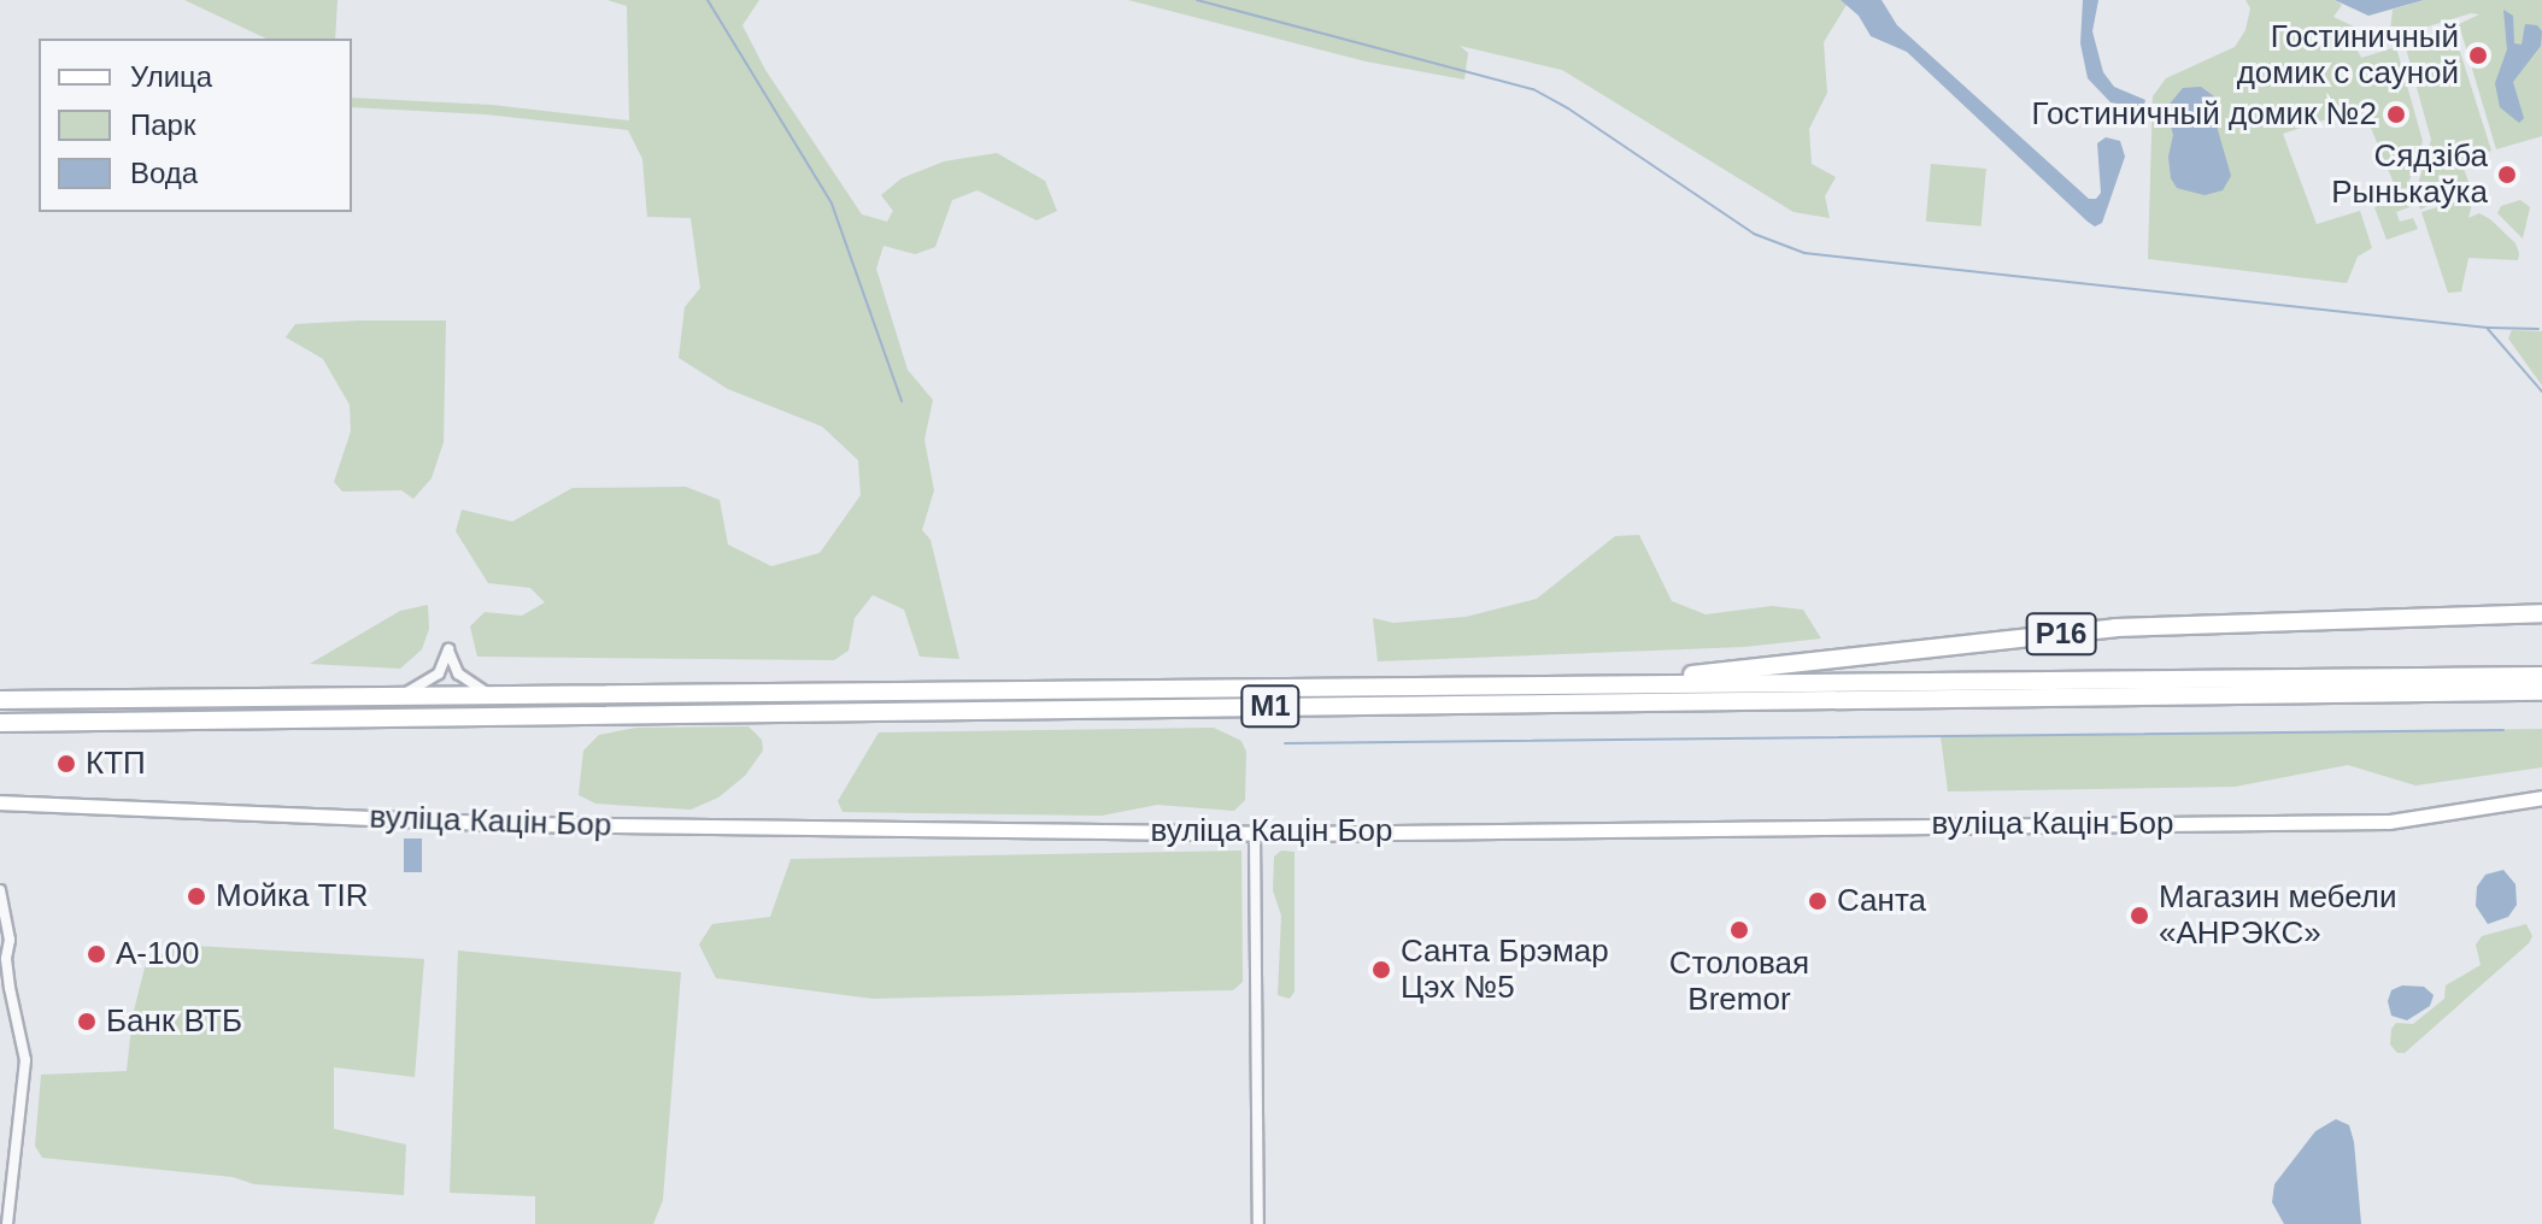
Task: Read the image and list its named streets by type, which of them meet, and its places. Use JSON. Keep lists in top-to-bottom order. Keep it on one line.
{"streets":{"highway":["Р16","М1"],"main road":["вуліца Кацін Бор"]},"crossings":[["Р16","М1"]],"places":["Гостиничный домик с сауной","Гостиничный домик №2","Сядзіба Рынькаўка","КТП","Мойка TIR","Санта","Магазин мебели «АНРЭКС»","Столовая Bremor","А-100","Санта Брэмар Цэх №5","Банк ВТБ"],"legend":["Улица","Парк","Вода"]}
